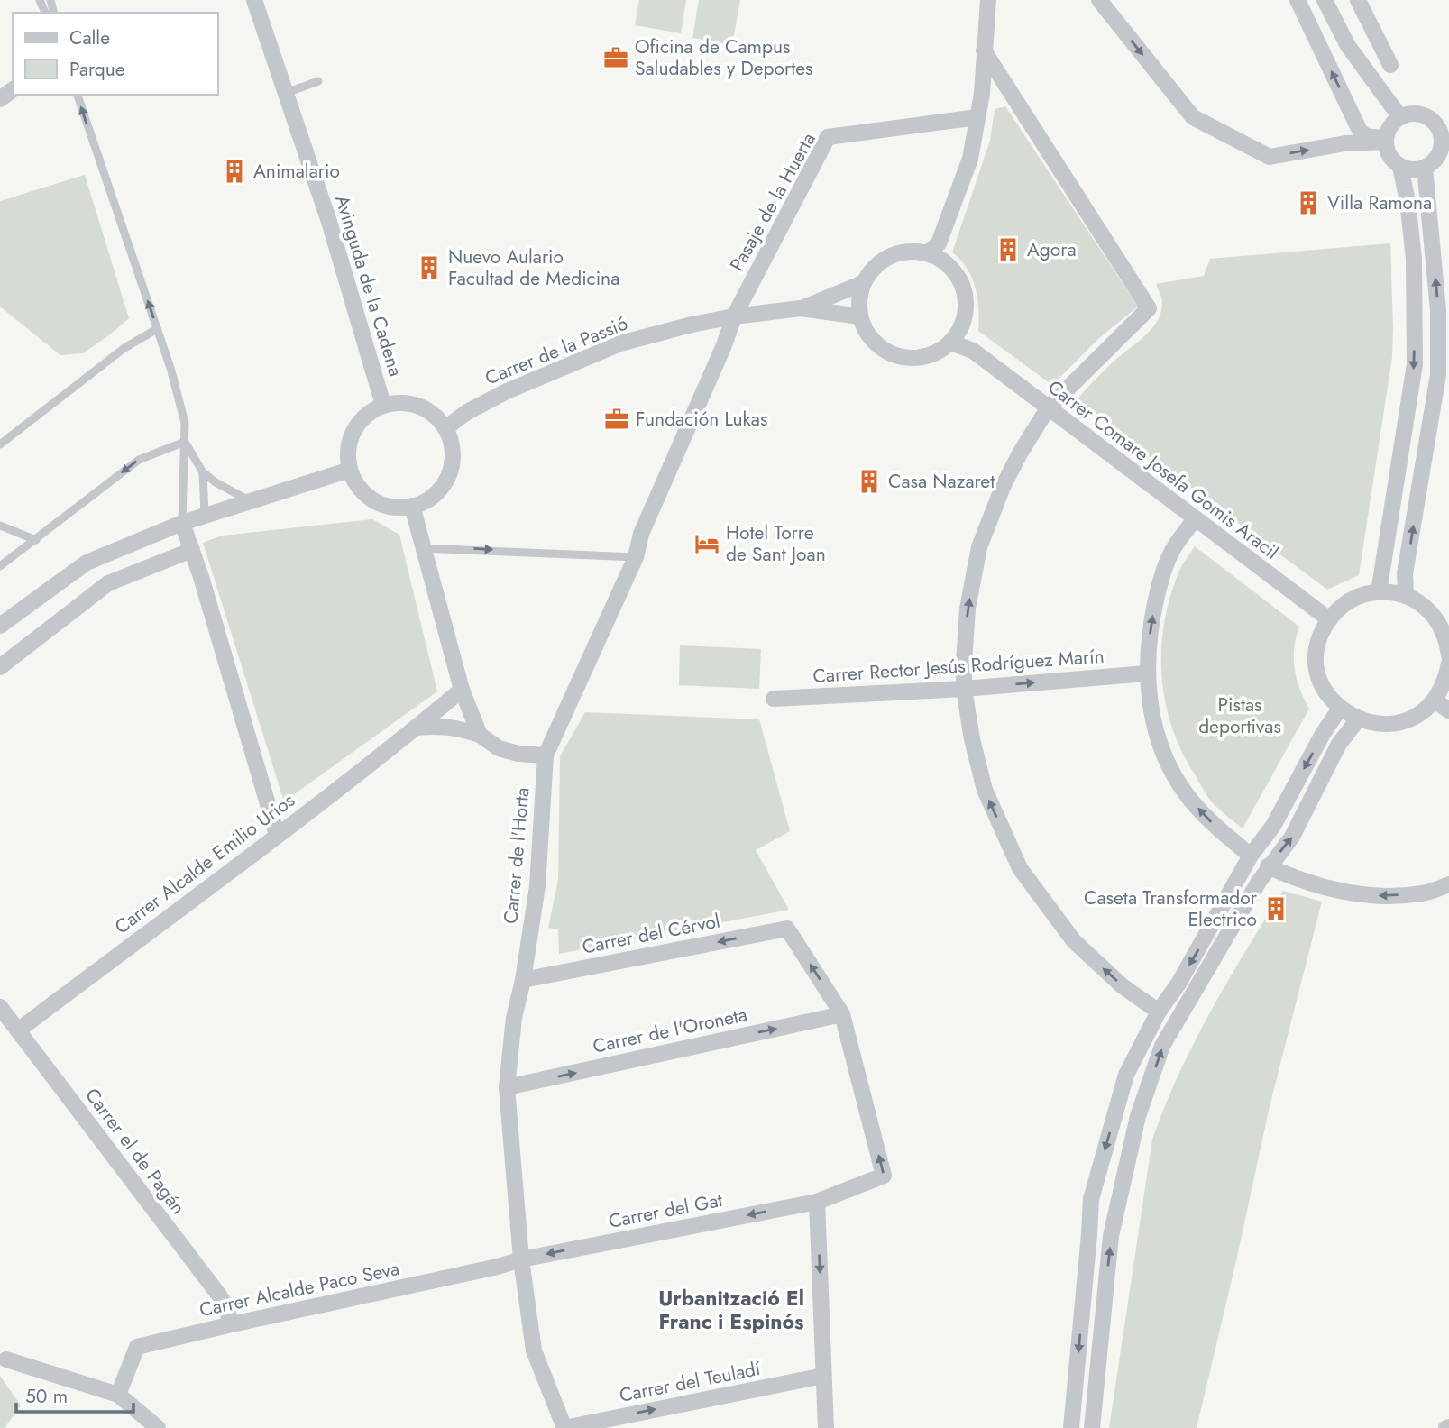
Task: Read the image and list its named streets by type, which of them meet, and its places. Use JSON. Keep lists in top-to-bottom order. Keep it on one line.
{"streets":{"street":["Pasaje de la Huerta","Avinguda de la Cadena","Carrer de la Passió","Carrer Comare Josefa Gomis Aracil","Carrer Rector Jesús Rodríguez Marín","Carrer de l'Horta","Carrer Alcalde Emilio Urios","Carrer del Cérvol","Carrer de l'Oroneta","Carrer el de Pagán","Carrer del Gat","Carrer Alcalde Paco Seva","Carrer del Teuladí"]},"crossings":[["Pasaje de la Huerta","Carrer de la Passió"],["Pasaje de la Huerta","Carrer de l'Horta"],["Avinguda de la Cadena","Carrer de la Passió"],["Carrer de la Passió","Carrer Comare Josefa Gomis Aracil"],["Carrer de la Passió","Carrer de l'Horta"],["Carrer de l'Horta","Carrer del Cérvol"],["Carrer de l'Horta","Carrer de l'Oroneta"],["Carrer de l'Horta","Carrer del Gat"],["Carrer de l'Horta","Carrer Alcalde Paco Seva"],["Carrer de l'Horta","Carrer del Teuladí"],["Carrer Alcalde Emilio Urios","Carrer el de Pagán"],["Carrer del Cérvol","Carrer de l'Oroneta"],["Carrer del Cérvol","Carrer del Gat"],["Carrer de l'Oroneta","Carrer del Gat"],["Carrer el de Pagán","Carrer Alcalde Paco Seva"],["Carrer del Gat","Carrer Alcalde Paco Seva"]],"one_way":["Carrer Rector Jesús Rodríguez Marín","Carrer del Cérvol","Carrer de l'Oroneta","Carrer del Teuladí"],"districts":["Urbanització El Franc i Espinós"],"parks":["Pistas deportivas"],"places":{"office":["Oficina de Campus Saludables y Deportes","Fundación Lukas"],"building":["Animalario","Villa Ramona","Agora","Nuevo Aulario Facultad de Medicina","Casa Nazaret","Caseta Transformador Electrico"],"hotel":["Hotel Torre de Sant Joan"]},"legend":["Calle","Parque"],"scale_bar":"50 m"}
